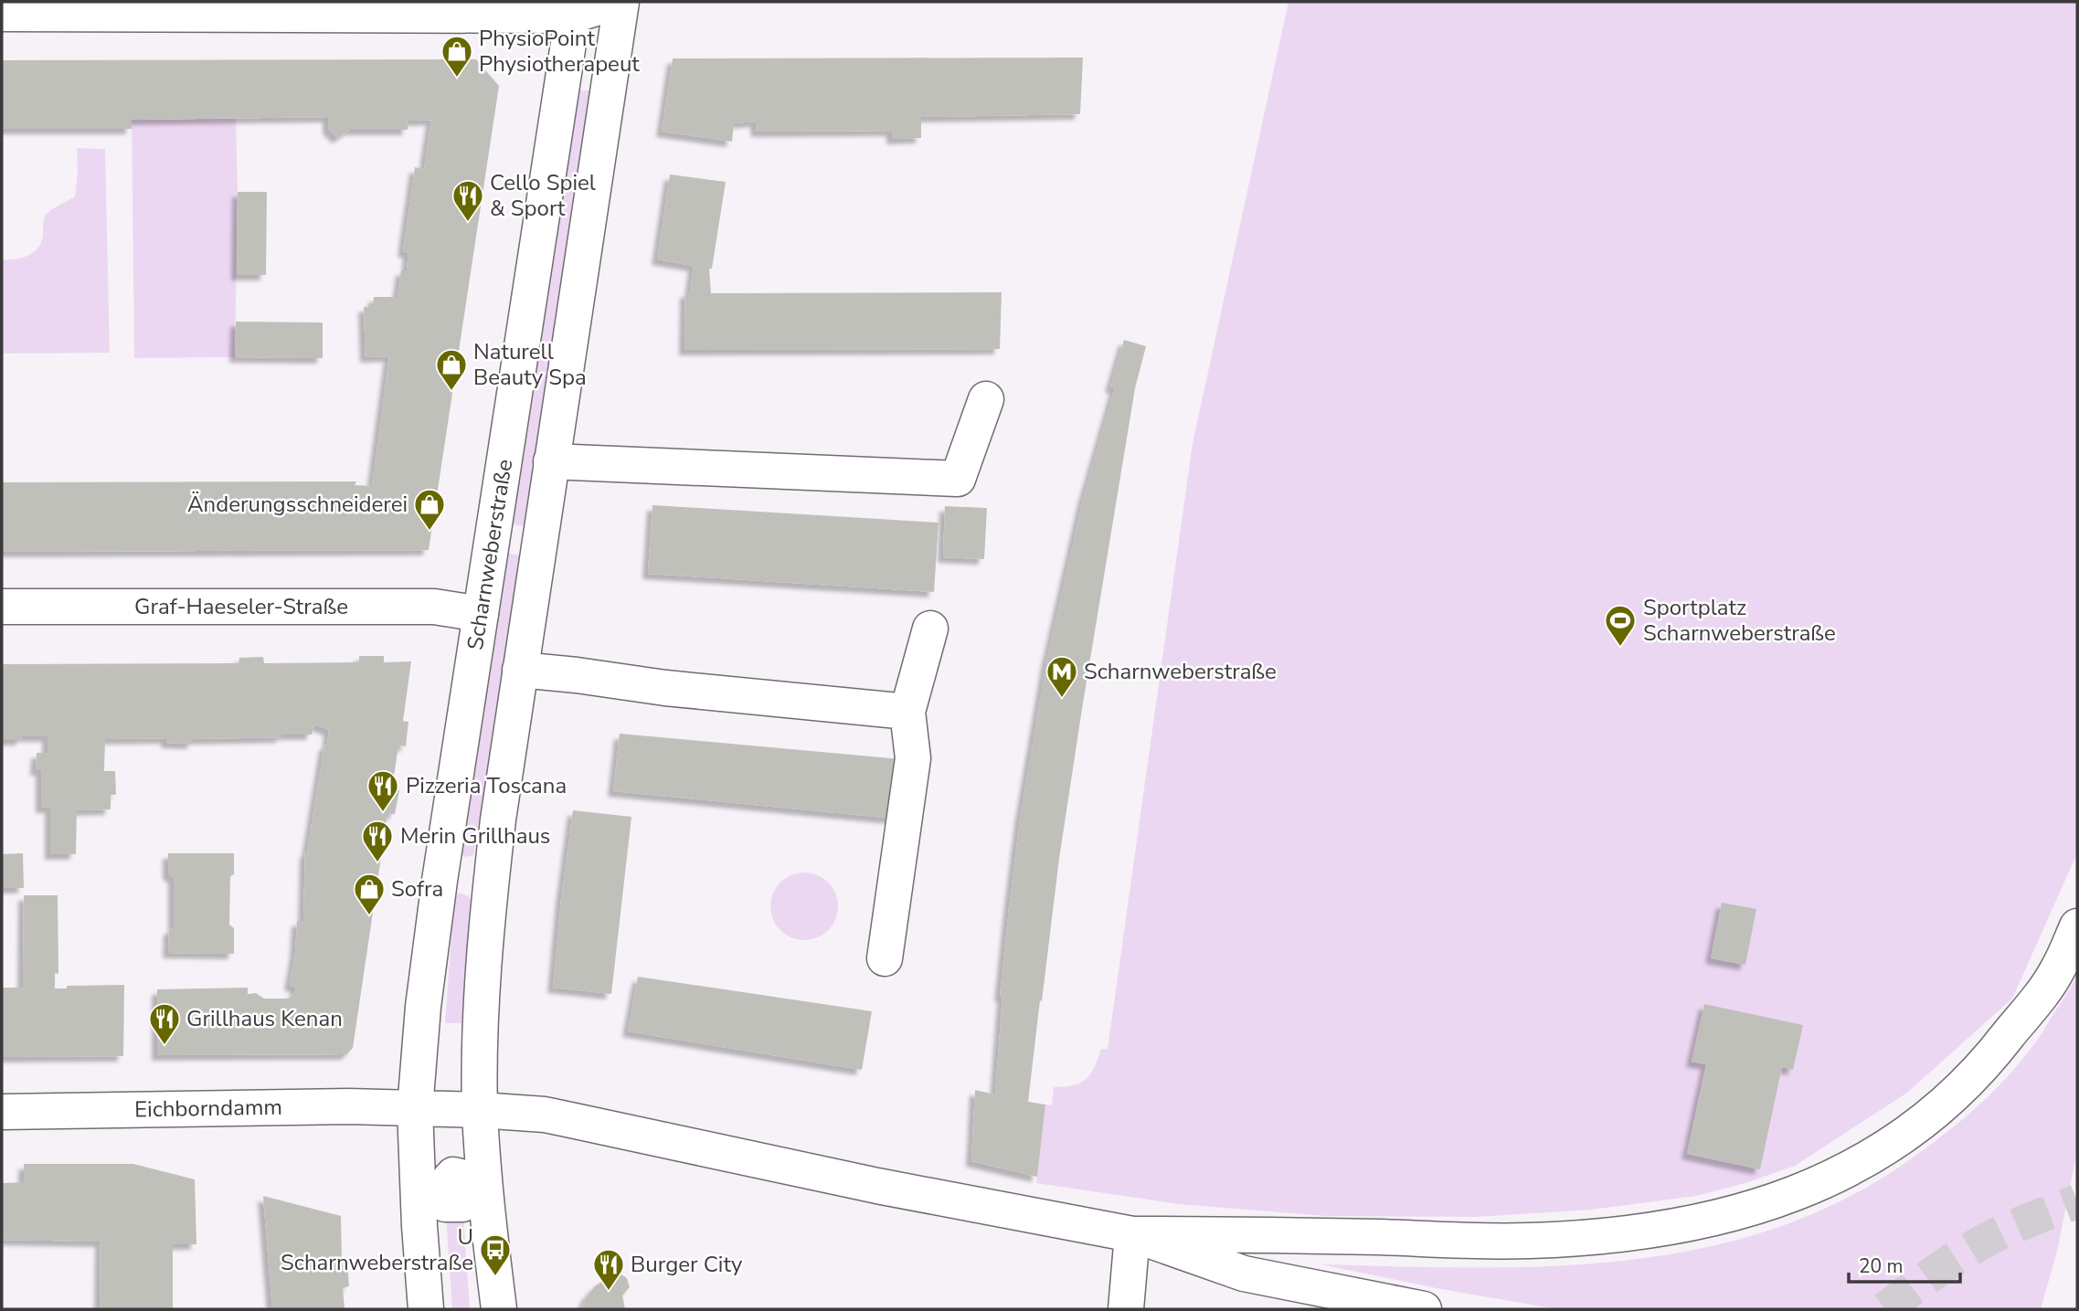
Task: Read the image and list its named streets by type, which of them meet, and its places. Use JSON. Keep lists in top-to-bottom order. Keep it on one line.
{"streets":{"main road":["Scharnweberstraße","Graf-Haeseler-Straße","Eichborndamm"]},"crossings":[["Scharnweberstraße","Graf-Haeseler-Straße"],["Scharnweberstraße","Eichborndamm"]],"places":{"shop":["PhysioPoint Physiotherapeut","Naturell Beauty Spa","Änderungsschneiderei","Sofra"],"restaurant":["Cello Spiel & Sport","Pizzeria Toscana","Merin Grillhaus","Grillhaus Kenan","Burger City"],"sports":["Sportplatz Scharnweberstraße"],"metro station":["Scharnweberstraße"],"bus stop":["U Scharnweberstraße"]},"scale_bar":"20 m"}
